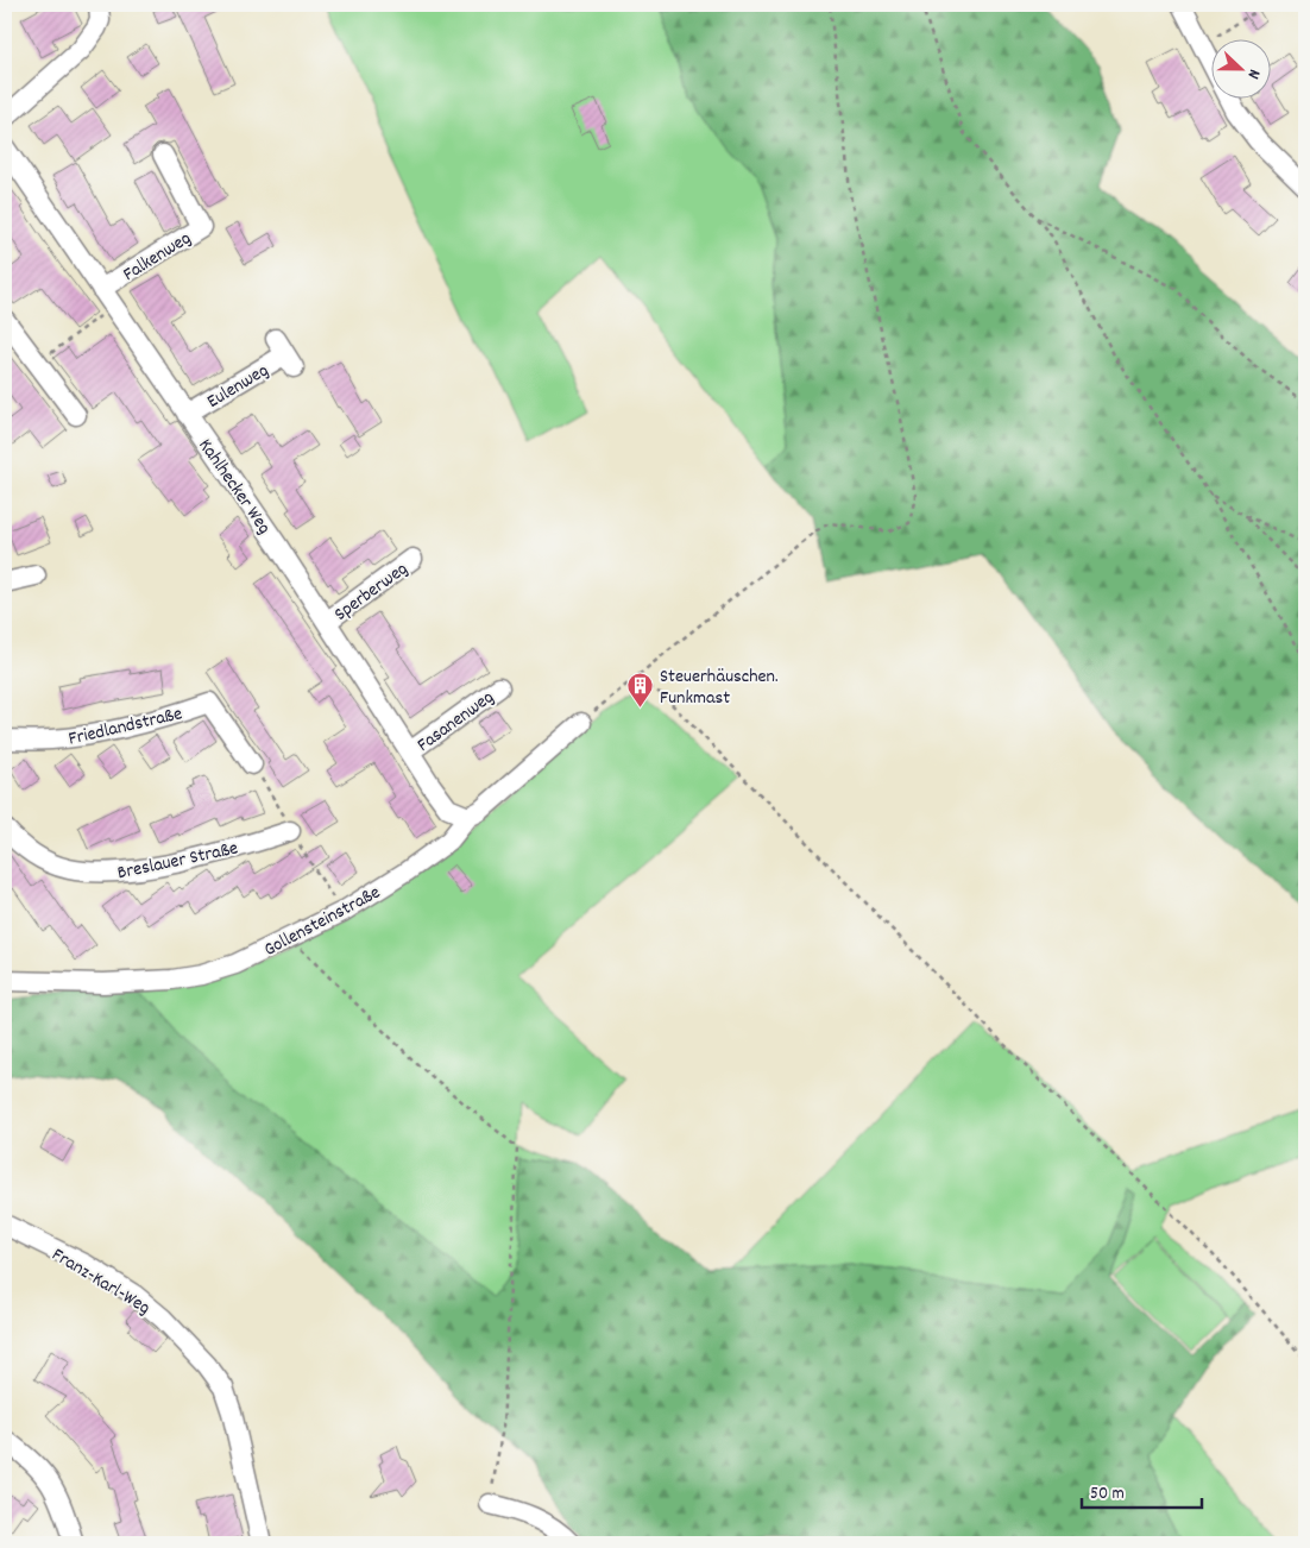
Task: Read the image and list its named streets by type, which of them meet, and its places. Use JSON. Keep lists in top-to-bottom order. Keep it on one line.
{"streets":{"street":["Falkenweg","Eulenweg","Kahlhecker Weg","Sperberweg","Fasanenweg","Friedlandstraße","Breslauer Straße","Gollensteinstraße","Franz-Karl-Weg"]},"crossings":[["Falkenweg","Kahlhecker Weg"],["Eulenweg","Kahlhecker Weg"],["Kahlhecker Weg","Sperberweg"],["Kahlhecker Weg","Fasanenweg"],["Kahlhecker Weg","Gollensteinstraße"]],"places":{"building":["Steuerhäuschen. Funkmast"]},"scale_bar":"50 m","north":"right"}
